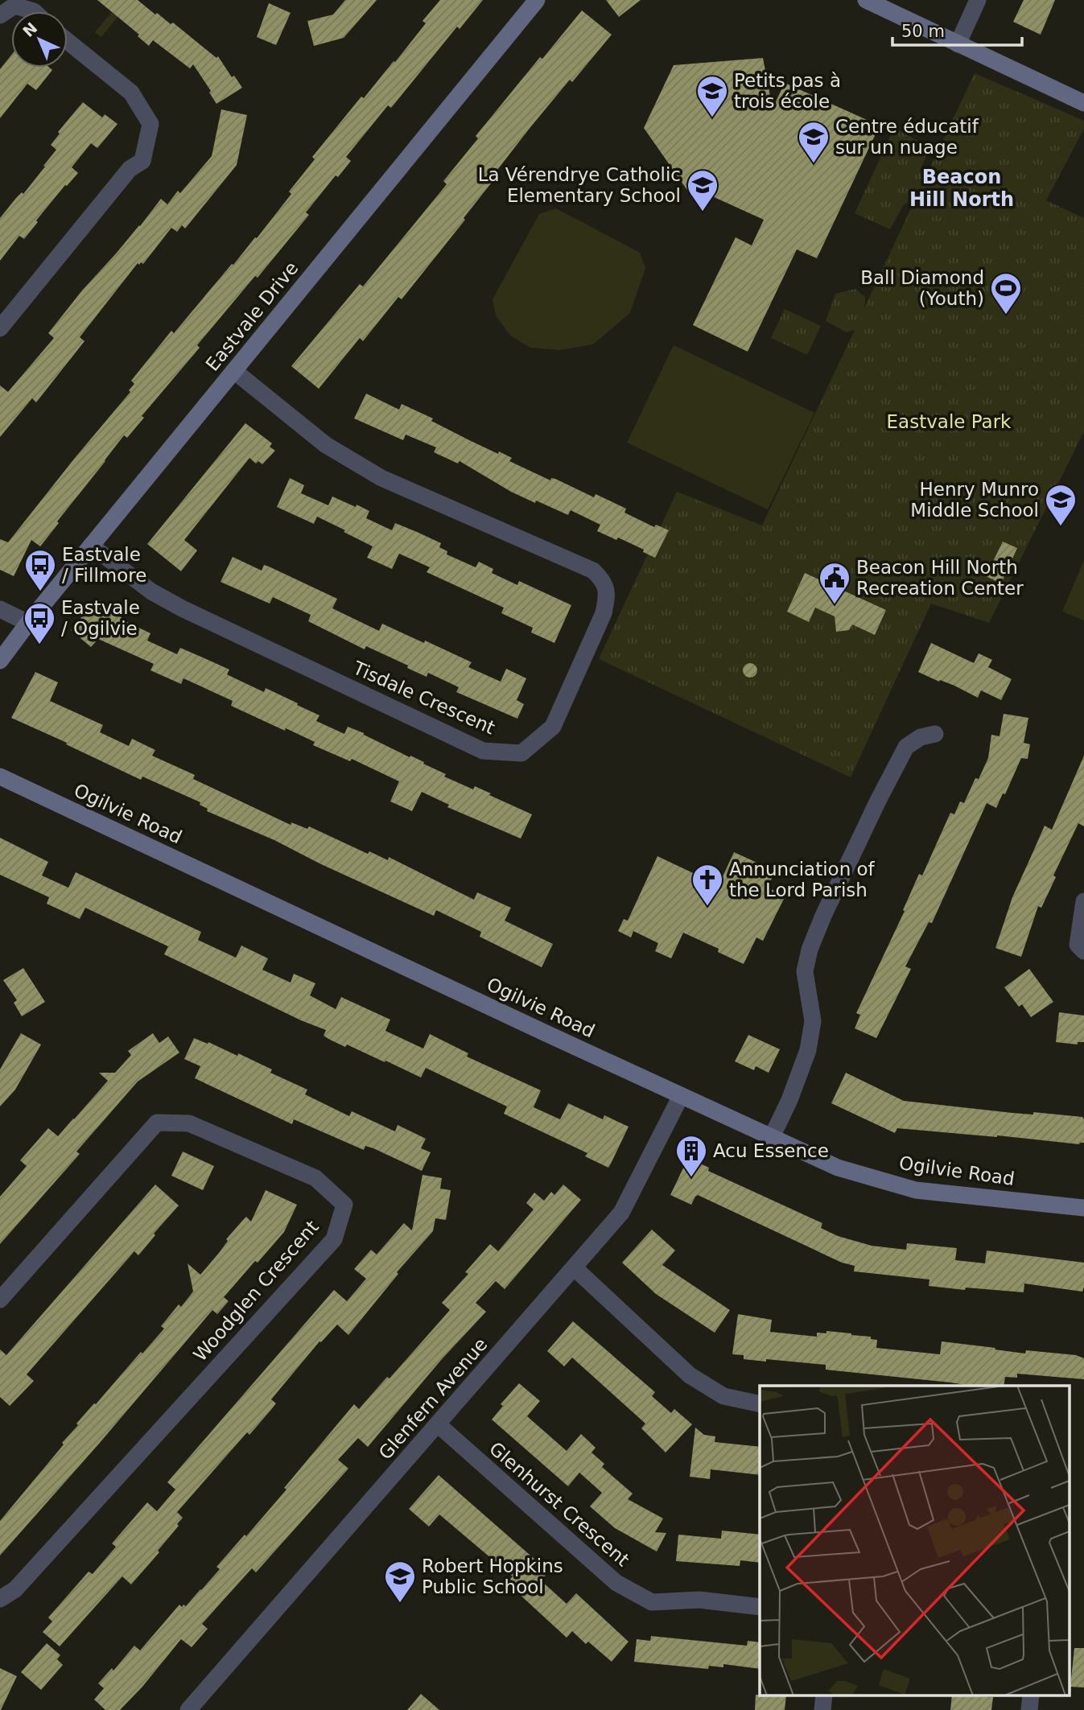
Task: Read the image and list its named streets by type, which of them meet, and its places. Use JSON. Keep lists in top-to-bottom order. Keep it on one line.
{"streets":{"street":["Eastvale Drive","Tisdale Crescent","Ogilvie Road","Woodglen Crescent","Glenfern Avenue","Glenhurst Crescent"]},"crossings":[["Eastvale Drive","Tisdale Crescent"],["Ogilvie Road","Glenfern Avenue"],["Glenfern Avenue","Glenhurst Crescent"]],"districts":["Beacon Hill North"],"parks":["Eastvale Park"],"places":{"school or university":["Petits pas à trois école","Centre éducatif sur un nuage","La Vérendrye Catholic Elementary School","Henry Munro Middle School","Robert Hopkins Public School"],"sports":["Ball Diamond (Youth)"],"bus stop":["Eastvale / Fillmore","Eastvale / Ogilvie"],"public building":["Beacon Hill North Recreation Center"],"church":["Annunciation of the Lord Parish"],"building":["Acu Essence"]},"scale_bar":"50 m","north":"top left"}
